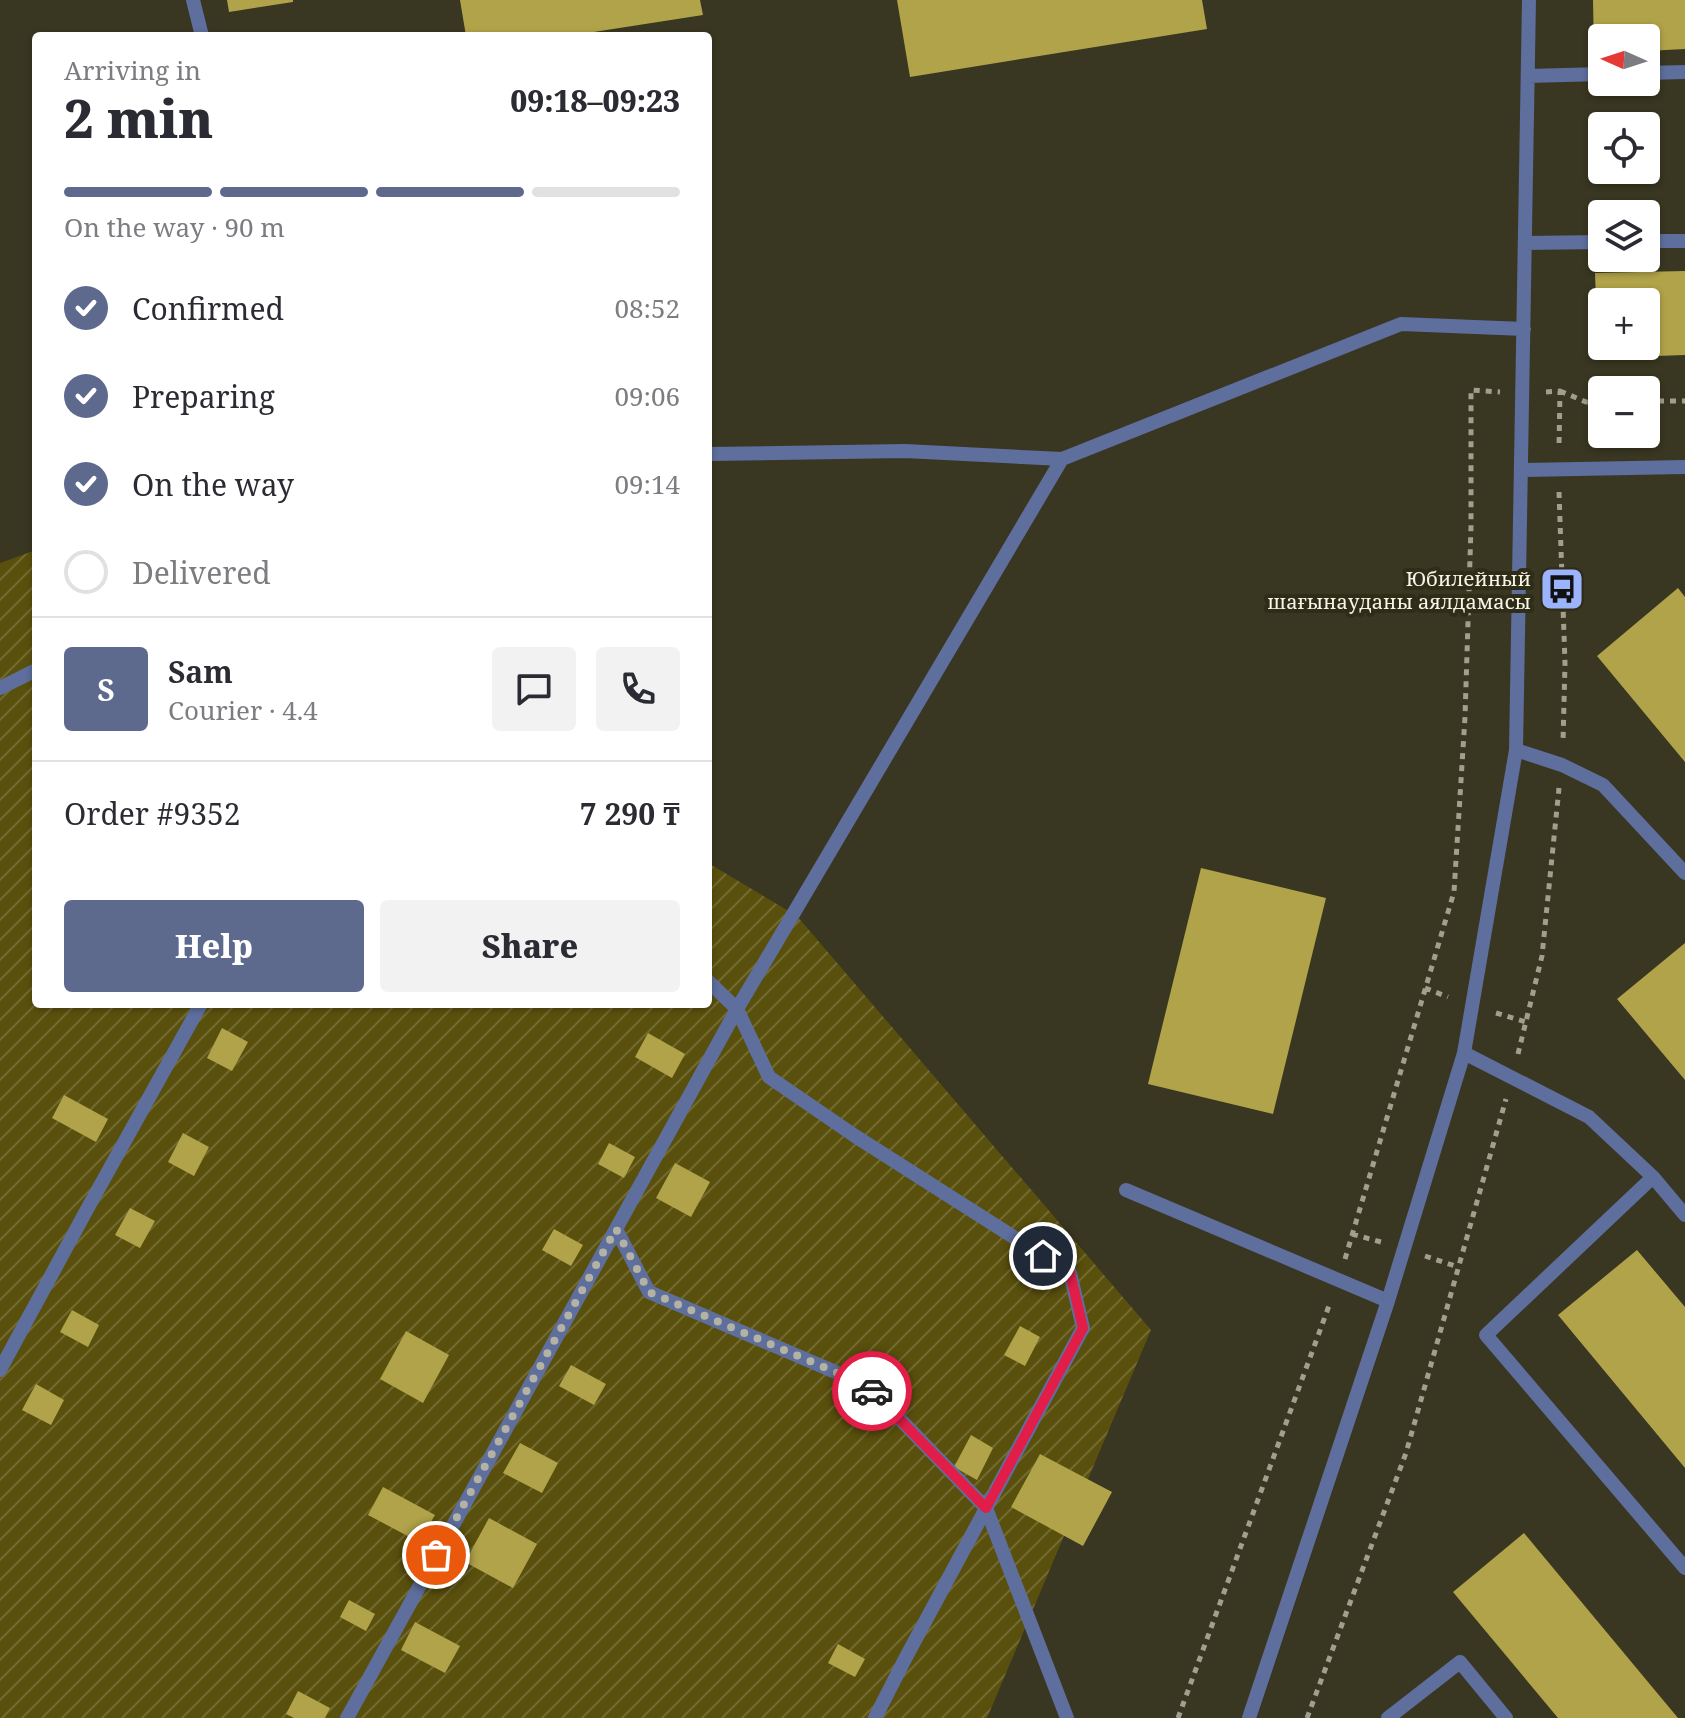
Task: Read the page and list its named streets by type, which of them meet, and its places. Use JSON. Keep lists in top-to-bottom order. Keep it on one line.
{"places":{"bus stop":["Юбилейный шағынауданы аялдамасы"]},"north":"left","page":{"map_buttons":["+","−"],"heading":["2 min","Arriving in","09:18–09:23"],"panel":["Sam","Courier · 4.4","Order #9352","7 290 ₸"],"bar":"On the way · 90 m","list":[["Confirmed","08:52"],["Preparing","09:06"],["On the way","09:14"],"Delivered"],"round":"S","buttons":["Help","Share"]}}
